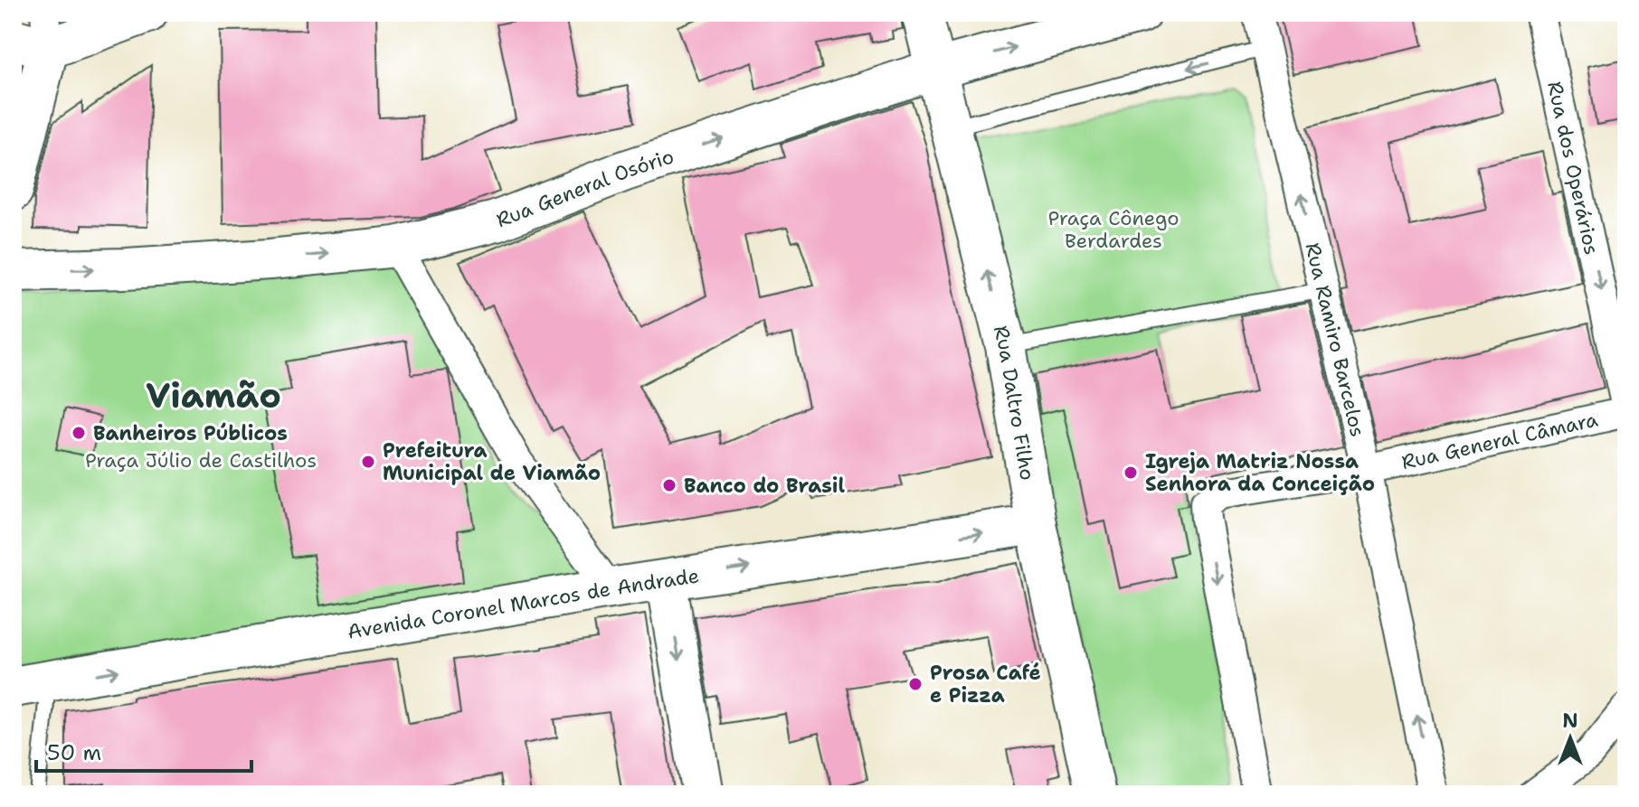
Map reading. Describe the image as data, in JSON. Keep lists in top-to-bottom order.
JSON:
{
  "streets": {
    "main road": ["Rua General Osório", "Rua Daltro Filho", "Avenida Coronel Marcos de Andrade"],
    "street": ["Rua dos Operários", "Rua Ramiro Barcelos", "Rua General Câmara"]
  },
  "crossings": [
    ["Rua dos Operários", "Rua General Câmara"],
    ["Rua General Osório", "Rua Daltro Filho"],
    ["Rua Ramiro Barcelos", "Rua General Câmara"],
    ["Rua Daltro Filho", "Avenida Coronel Marcos de Andrade"]
  ],
  "one_way": [
    "Rua dos Operários",
    "Rua General Osório",
    "Rua Ramiro Barcelos",
    "Avenida Coronel Marcos de Andrade"
  ],
  "districts": ["Viamão"],
  "parks": ["Praça Cônego Berdardes", "Praça Júlio de Castilhos"],
  "places": [
    "Banheiros Públicos",
    "Prefeitura Municipal de Viamão",
    "Igreja Matriz Nossa Senhora da Conceição",
    "Banco do Brasil",
    "Prosa Café e Pizza"
  ],
  "scale_bar": "50 m",
  "north": "top"
}
